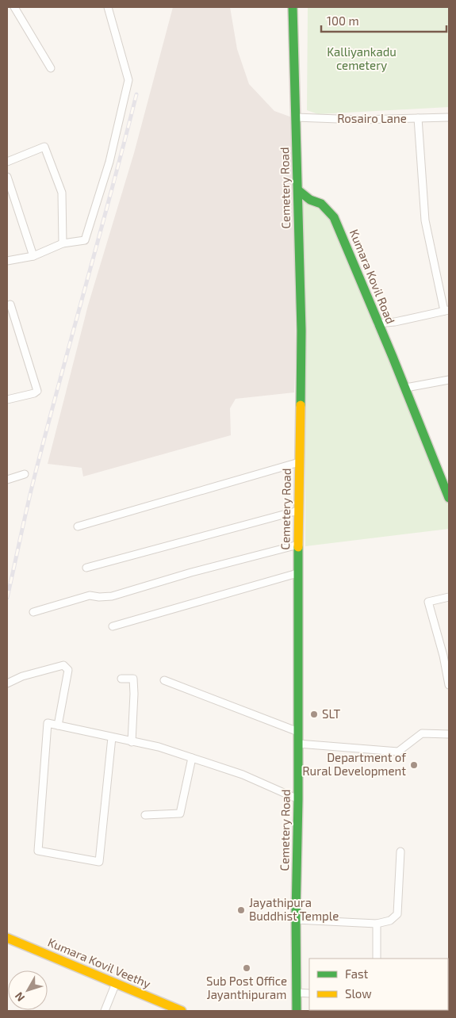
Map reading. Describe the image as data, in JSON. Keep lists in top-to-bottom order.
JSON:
{
  "streets": {
    "main road": ["Cemetery Road", "Kumara Kovil Road", "Kumara Kovil Veethy"],
    "street": ["Rosairo Lane"]
  },
  "crossings": [
    ["Rosairo Lane", "Cemetery Road"],
    ["Cemetery Road", "Kumara Kovil Road"]
  ],
  "parks": ["Kalliyankadu cemetery"],
  "places": [
    "SLT",
    "Department of Rural Development",
    "Jayathipura Buddhist Temple",
    "Sub Post Office Jayanthipuram"
  ],
  "legend": ["Fast", "Slow"],
  "scale_bar": "100 m",
  "north": "bottom left"
}
